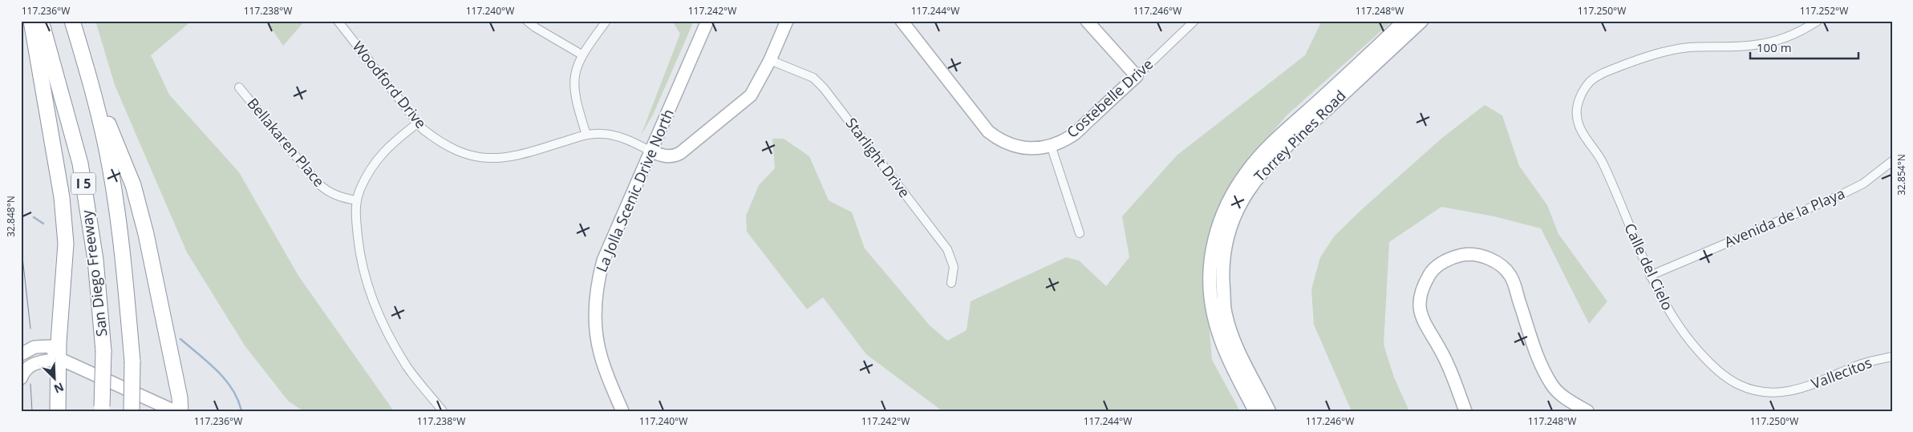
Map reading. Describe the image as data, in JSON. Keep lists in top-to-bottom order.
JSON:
{
  "streets": {
    "highway": ["I 5", "San Diego Freeway"],
    "main road": ["Torrey Pines Road"],
    "street": [
      "Woodford Drive",
      "Costebelle Drive",
      "Bellakaren Place",
      "Starlight Drive",
      "La Jolla Scenic Drive North",
      "Avenida de la Playa",
      "Calle del Cielo",
      "Vallecitos"
    ]
  },
  "crossings": [
    ["Woodford Drive", "La Jolla Scenic Drive North"],
    ["Avenida de la Playa", "Calle del Cielo"],
    ["Calle del Cielo", "Vallecitos"]
  ],
  "scale_bar": "100 m",
  "north": "bottom right",
  "coordinates": [
    "117.236°W",
    "117.238°W",
    "117.240°W",
    "117.242°W",
    "117.244°W",
    "117.246°W",
    "117.248°W",
    "117.250°W",
    "117.252°W",
    "32.854°N",
    "32.848°N"
  ]
}
